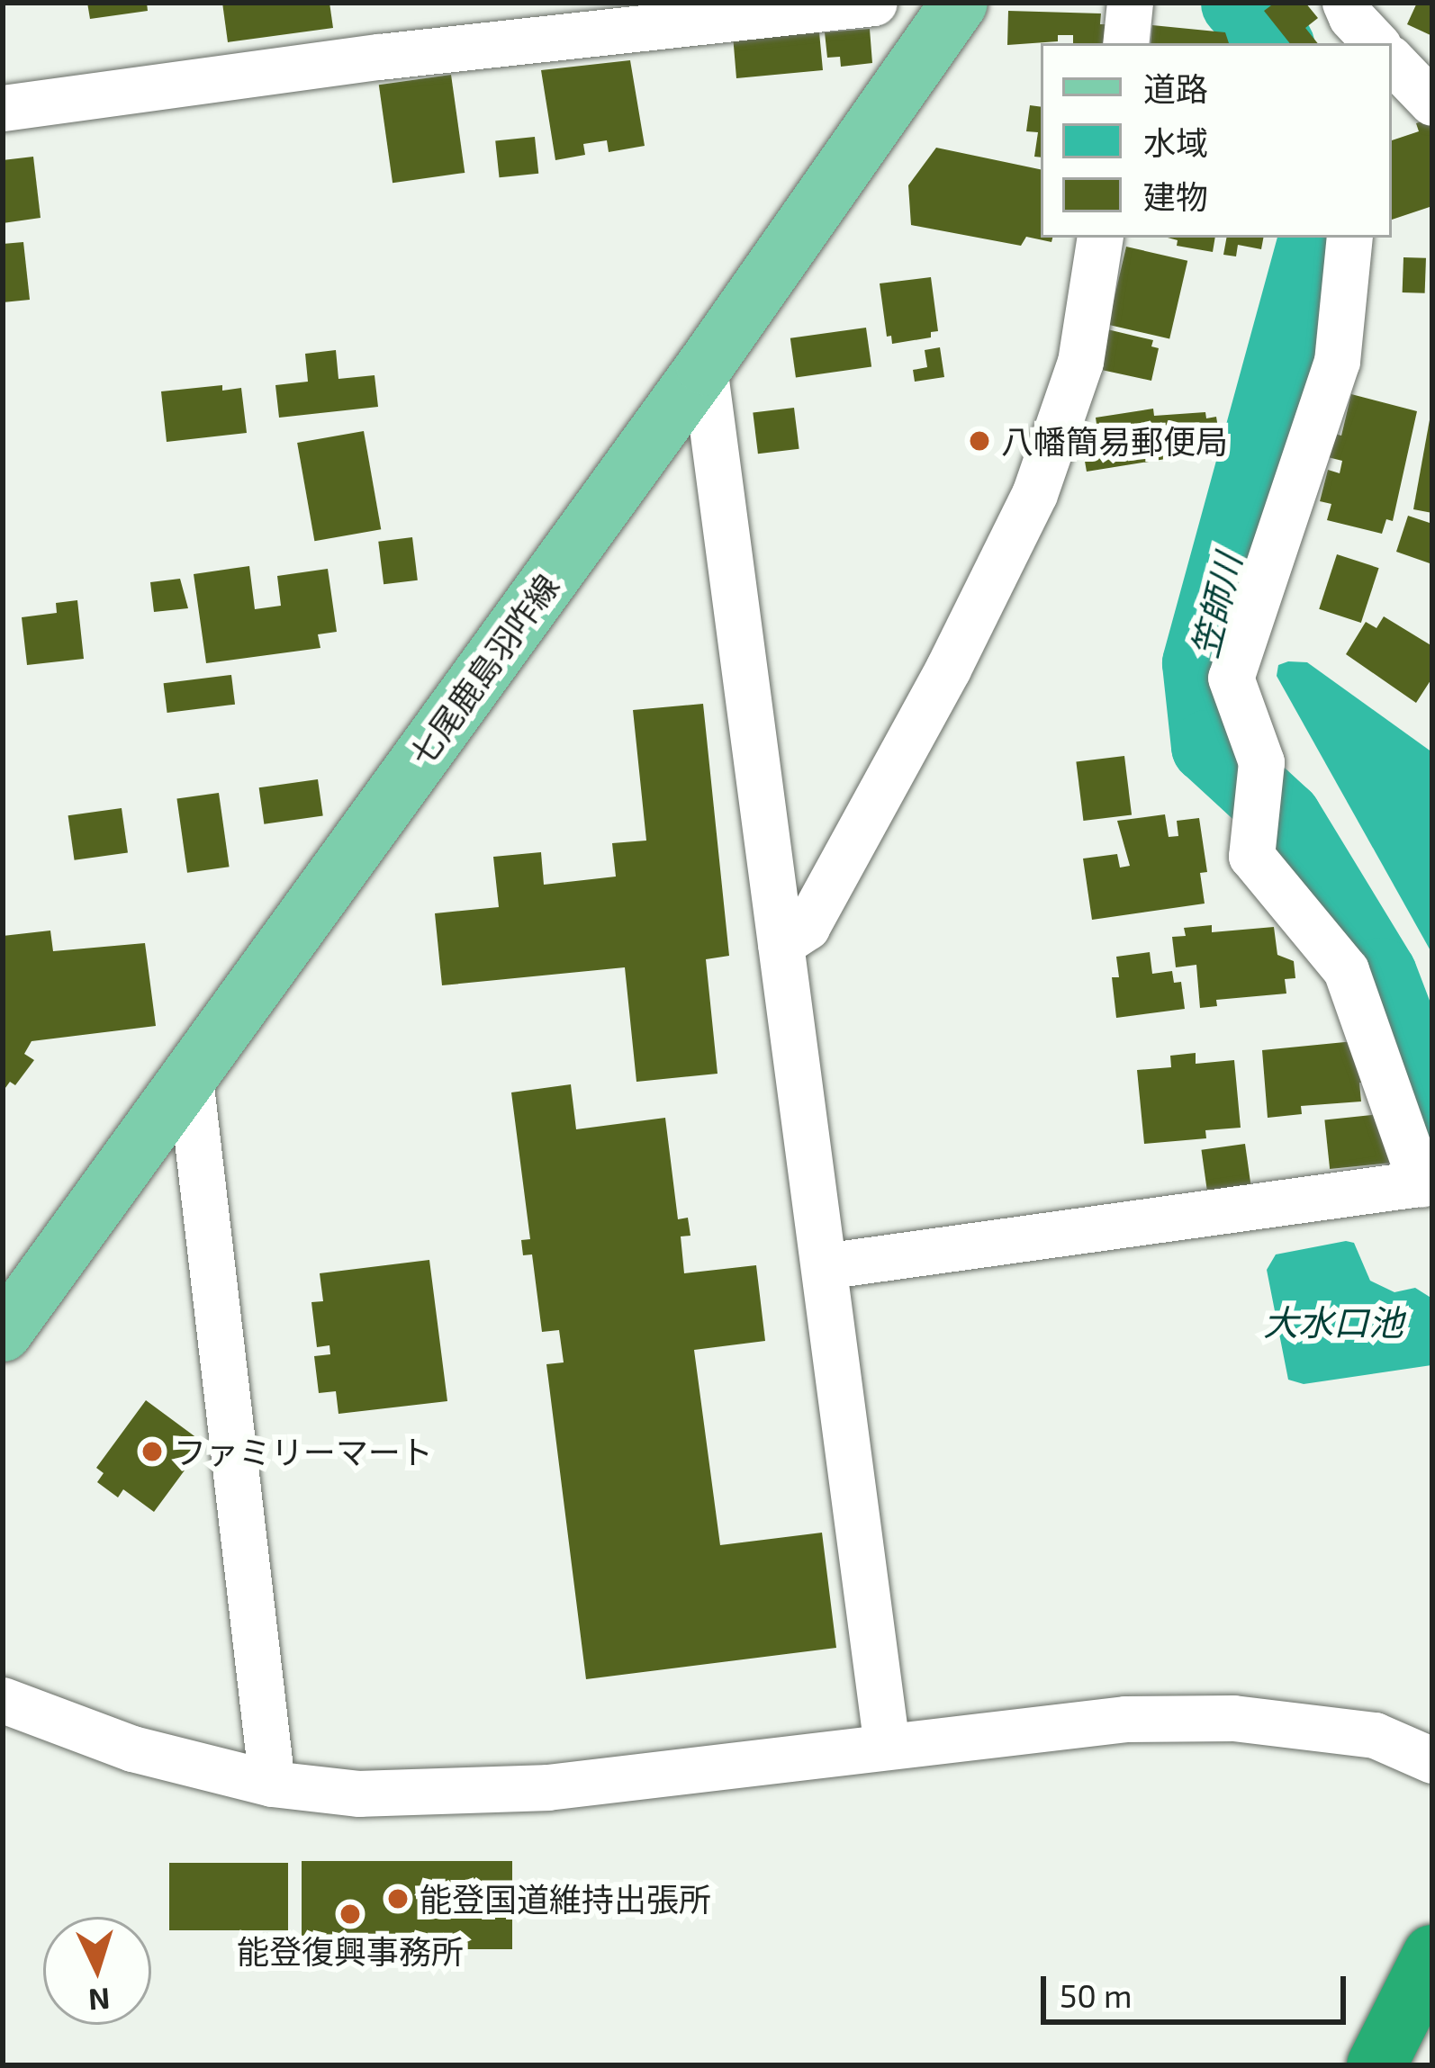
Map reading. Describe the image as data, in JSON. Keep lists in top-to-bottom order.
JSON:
{
  "streets": {
    "main road": ["七尾鹿島羽咋線"]
  },
  "water": ["笠師川", "大水口池"],
  "places": [
    "八幡簡易郵便局",
    "ファミリーマート",
    "能登国道維持出張所",
    "能登復興事務所"
  ],
  "legend": ["道路", "水域", "建物"],
  "scale_bar": "50 m",
  "north": "bottom"
}
